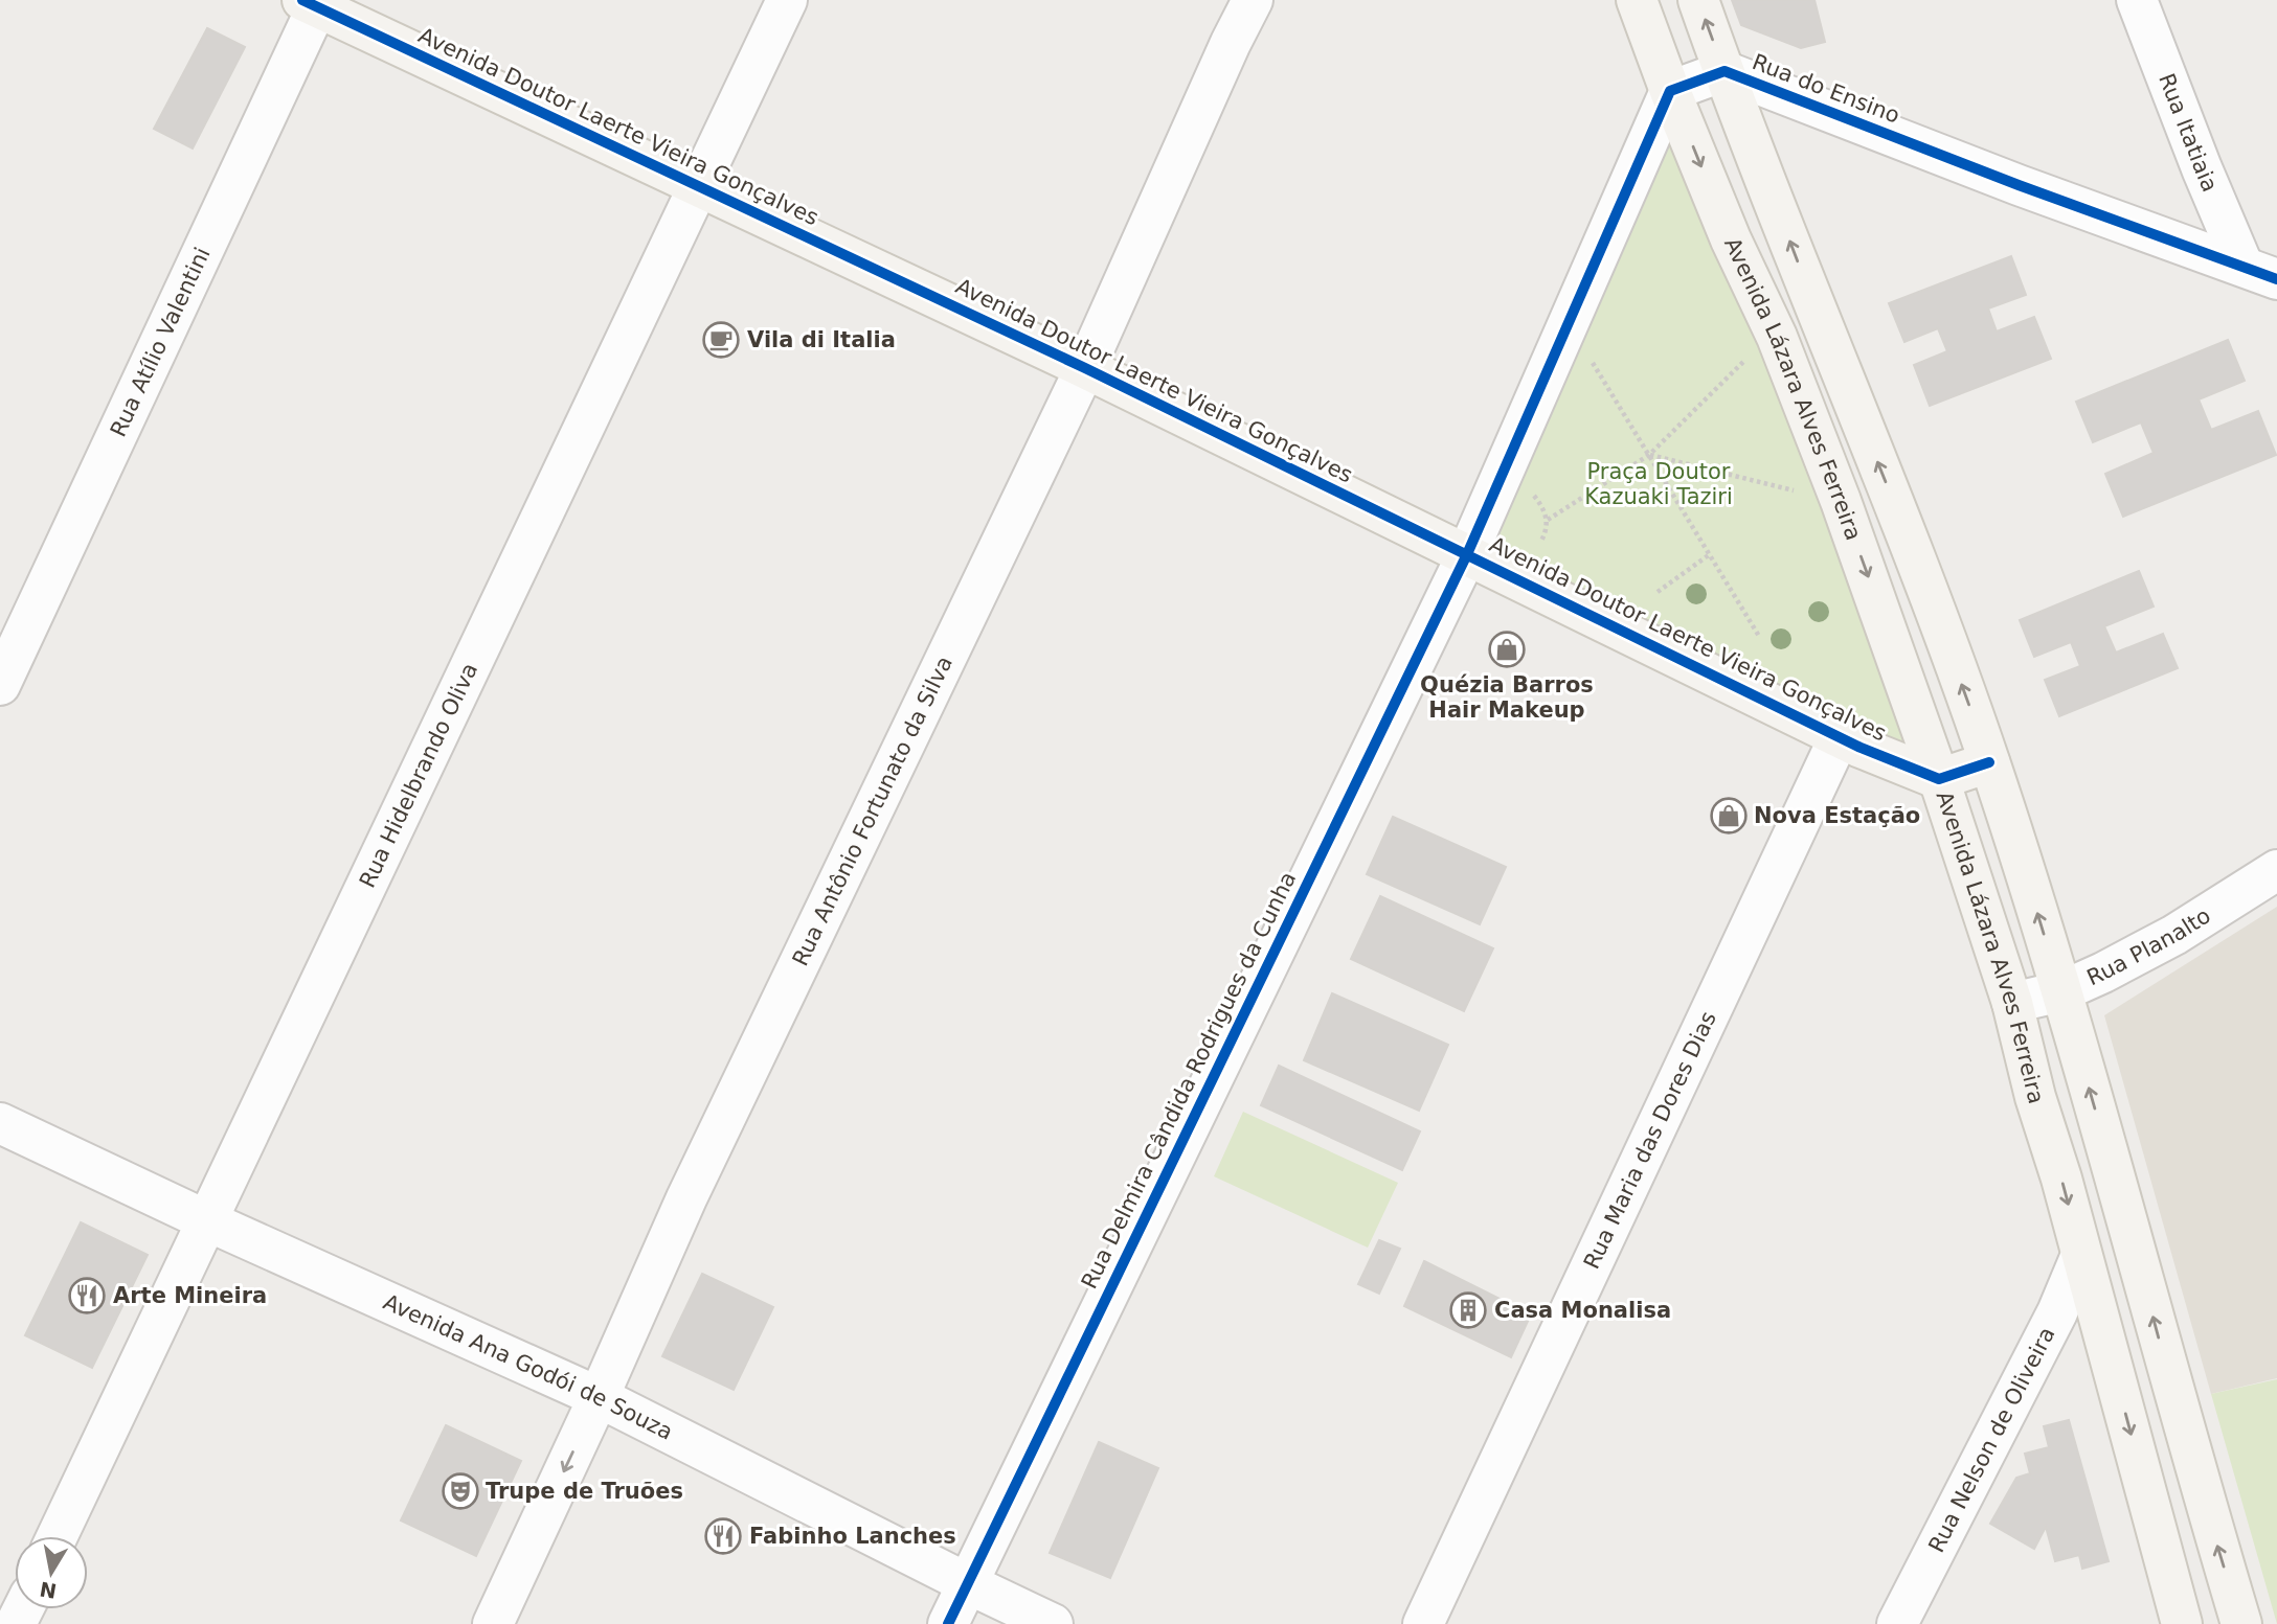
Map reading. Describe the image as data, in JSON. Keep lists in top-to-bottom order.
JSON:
{
  "streets": {
    "main road": ["Avenida Doutor Laerte Vieira Gonçalves", "Avenida Lázara Alves Ferreira"],
    "street": [
      "Rua do Ensino",
      "Rua Itatiaia",
      "Rua Atílio Valentini",
      "Rua Hidelbrando Oliva",
      "Rua Antônio Fortunato da Silva",
      "Rua Planalto",
      "Rua Delmira Cândida Rodrigues da Cunha",
      "Rua Maria das Dores Dias",
      "Avenida Ana Godói de Souza",
      "Rua Nelson de Oliveira"
    ]
  },
  "crossings": [
    ["Rua do Ensino", "Rua Itatiaia"],
    ["Rua do Ensino", "Avenida Lázara Alves Ferreira"],
    ["Avenida Doutor Laerte Vieira Gonçalves", "Rua Atílio Valentini"],
    ["Avenida Doutor Laerte Vieira Gonçalves", "Avenida Lázara Alves Ferreira"],
    ["Avenida Doutor Laerte Vieira Gonçalves", "Rua Hidelbrando Oliva"],
    ["Avenida Doutor Laerte Vieira Gonçalves", "Rua Antônio Fortunato da Silva"],
    ["Avenida Doutor Laerte Vieira Gonçalves", "Rua Delmira Cândida Rodrigues da Cunha"],
    ["Avenida Doutor Laerte Vieira Gonçalves", "Rua Maria das Dores Dias"],
    ["Avenida Lázara Alves Ferreira", "Rua Planalto"],
    ["Avenida Lázara Alves Ferreira", "Rua Nelson de Oliveira"],
    ["Rua Hidelbrando Oliva", "Avenida Ana Godói de Souza"],
    ["Rua Antônio Fortunato da Silva", "Avenida Ana Godói de Souza"],
    ["Rua Delmira Cândida Rodrigues da Cunha", "Avenida Ana Godói de Souza"]
  ],
  "parks": ["Praça Doutor Kazuaki Taziri"],
  "places": {
    "cafe": ["Vila di Italia"],
    "shop": ["Quézia Barros Hair Makeup", "Nova Estação"],
    "restaurant": ["Arte Mineira", "Fabinho Lanches"],
    "building": ["Casa Monalisa"],
    "theatre": ["Trupe de Truões"]
  },
  "north": "bottom"
}
